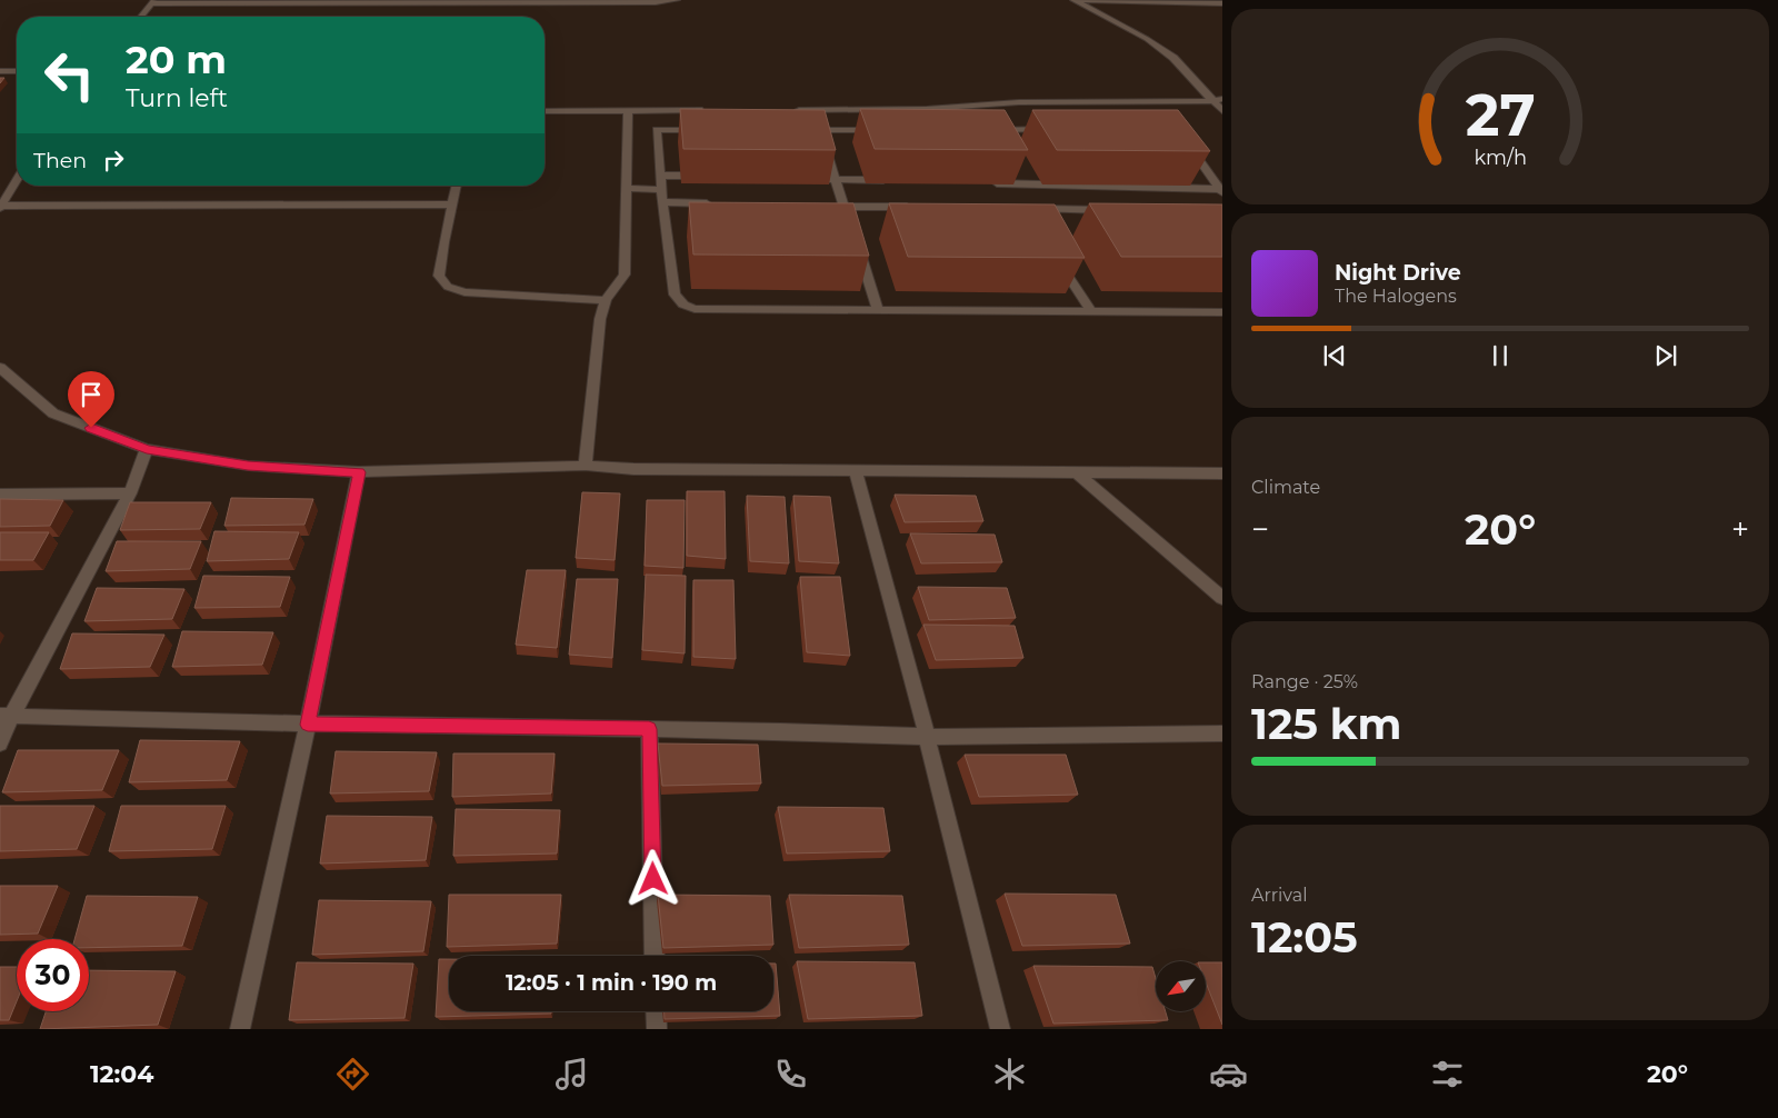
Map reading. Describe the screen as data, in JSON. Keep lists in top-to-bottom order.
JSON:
{
  "north": "bottom left",
  "page": {
    "turn": ["20 m", "Turn left"],
    "then": "Then",
    "song": ["Night Drive", "The Halogens"],
    "tile": [
      "Climate",
      ["Range · 25%", "125 km"],
      ["Arrival", "12:05"]
    ],
    "heat": ["−", "20°", "+"],
    "limit": "30",
    "trip": "12:05 · 1 min · 190 m",
    "tabs": ["12:04", "20°"],
    "gauge": ["27", "km/h"]
  }
}
